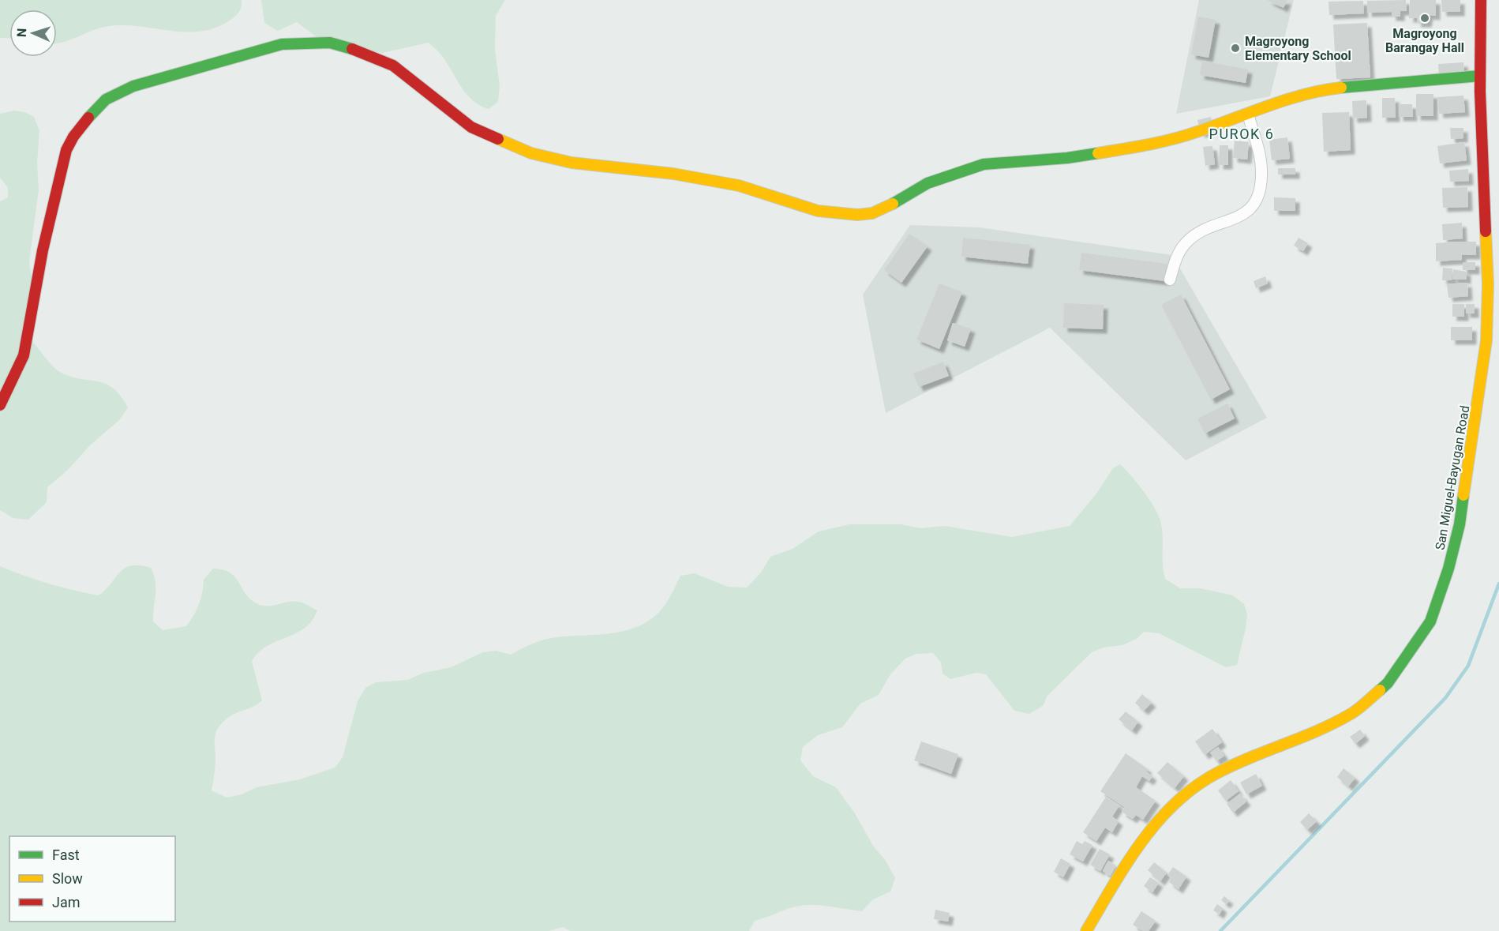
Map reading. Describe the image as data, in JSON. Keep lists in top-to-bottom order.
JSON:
{
  "streets": {
    "street": ["San Miguel-Bayugan Road"]
  },
  "districts": ["PUROK 6"],
  "places": ["Magroyong Barangay Hall", "Magroyong Elementary School"],
  "legend": ["Fast", "Slow", "Jam"],
  "north": "left"
}
